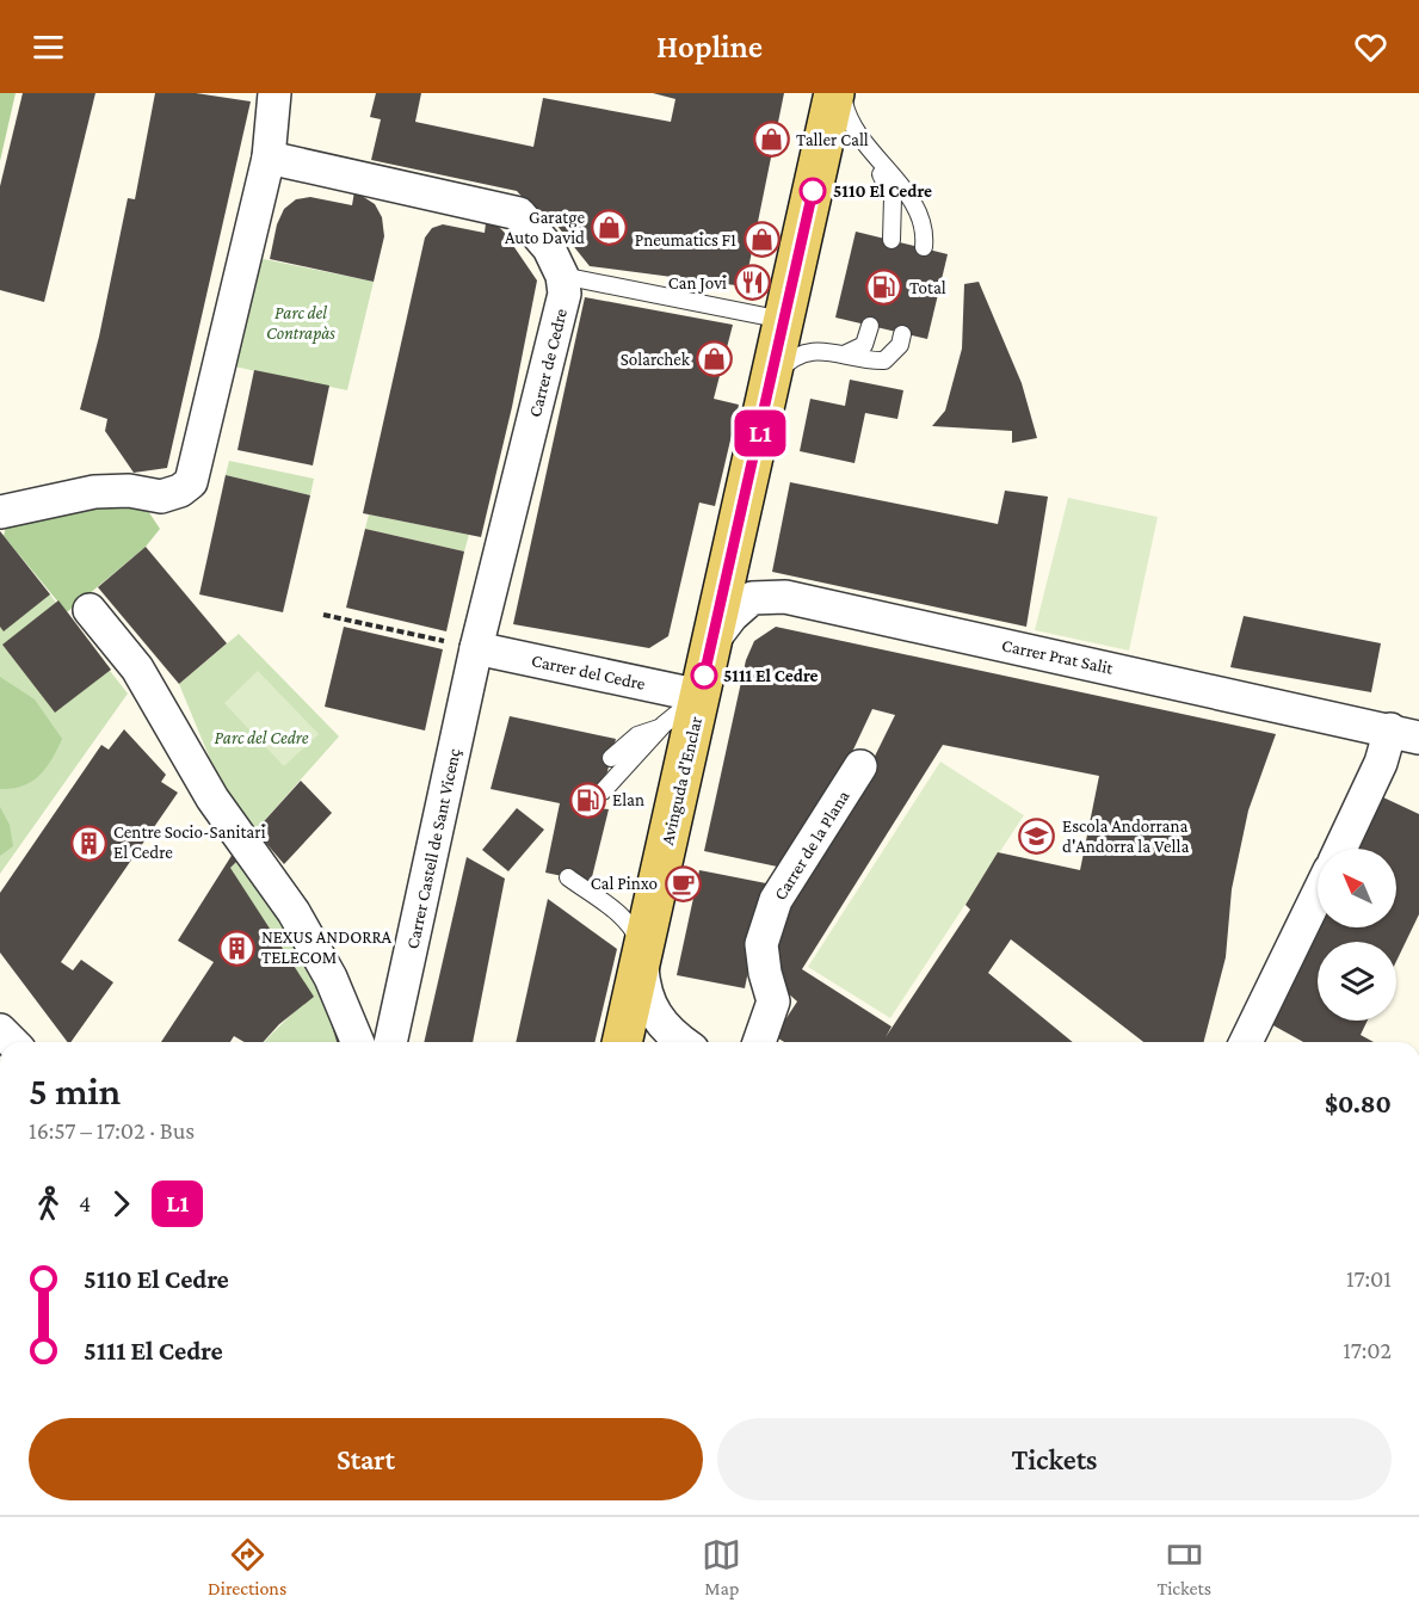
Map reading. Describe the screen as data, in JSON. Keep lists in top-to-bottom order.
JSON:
{
  "streets": {
    "main road": ["Avinguda d'Enclar"],
    "street": [
      "Carrer de Cedre",
      "Carrer Prat Salit",
      "Carrer del Cedre",
      "Carrer de la Plana",
      "Carrer Castell de Sant Vicenç"
    ]
  },
  "crossings": [
    ["Carrer de Cedre", "Carrer del Cedre"],
    ["Carrer de Cedre", "Carrer Castell de Sant Vicenç"],
    ["Carrer Prat Salit", "Avinguda d'Enclar"],
    ["Carrer del Cedre", "Avinguda d'Enclar"],
    ["Carrer del Cedre", "Carrer Castell de Sant Vicenç"]
  ],
  "parks": ["Parc del Contrapàs", "Parc del Cedre"],
  "places": {
    "shop": [
      "Taller Call",
      "Garatge Auto David",
      "Pneumatics F1",
      "Solarchek"
    ],
    "other": ["5110 El Cedre", "5111 El Cedre"],
    "restaurant": ["Can Jovi"],
    "fuel station": ["Total", "Elan"],
    "school or university": ["Escola Andorrana d'Andorra la Vella"],
    "building": ["Centre Socio-Sanitari El Cedre", "NEXUS ANDORRA TELECOM"],
    "cafe": ["Cal Pinxo"]
  },
  "lines": ["bus line L1"],
  "north": "top left",
  "page": {
    "header": "Hopline",
    "on_map": "L1",
    "heading": ["5 min", "16:57 – 17:02 · Bus", "$0.80"],
    "legs": ["4", "L1"],
    "list": [
      {
        "name": "5110 El Cedre",
        "value": "17:01"
      },
      {
        "name": "5111 El Cedre",
        "value": "17:02"
      }
    ],
    "buttons": ["Start", "Tickets"],
    "tabs": ["Directions", "Map", "Tickets"]
  }
}
